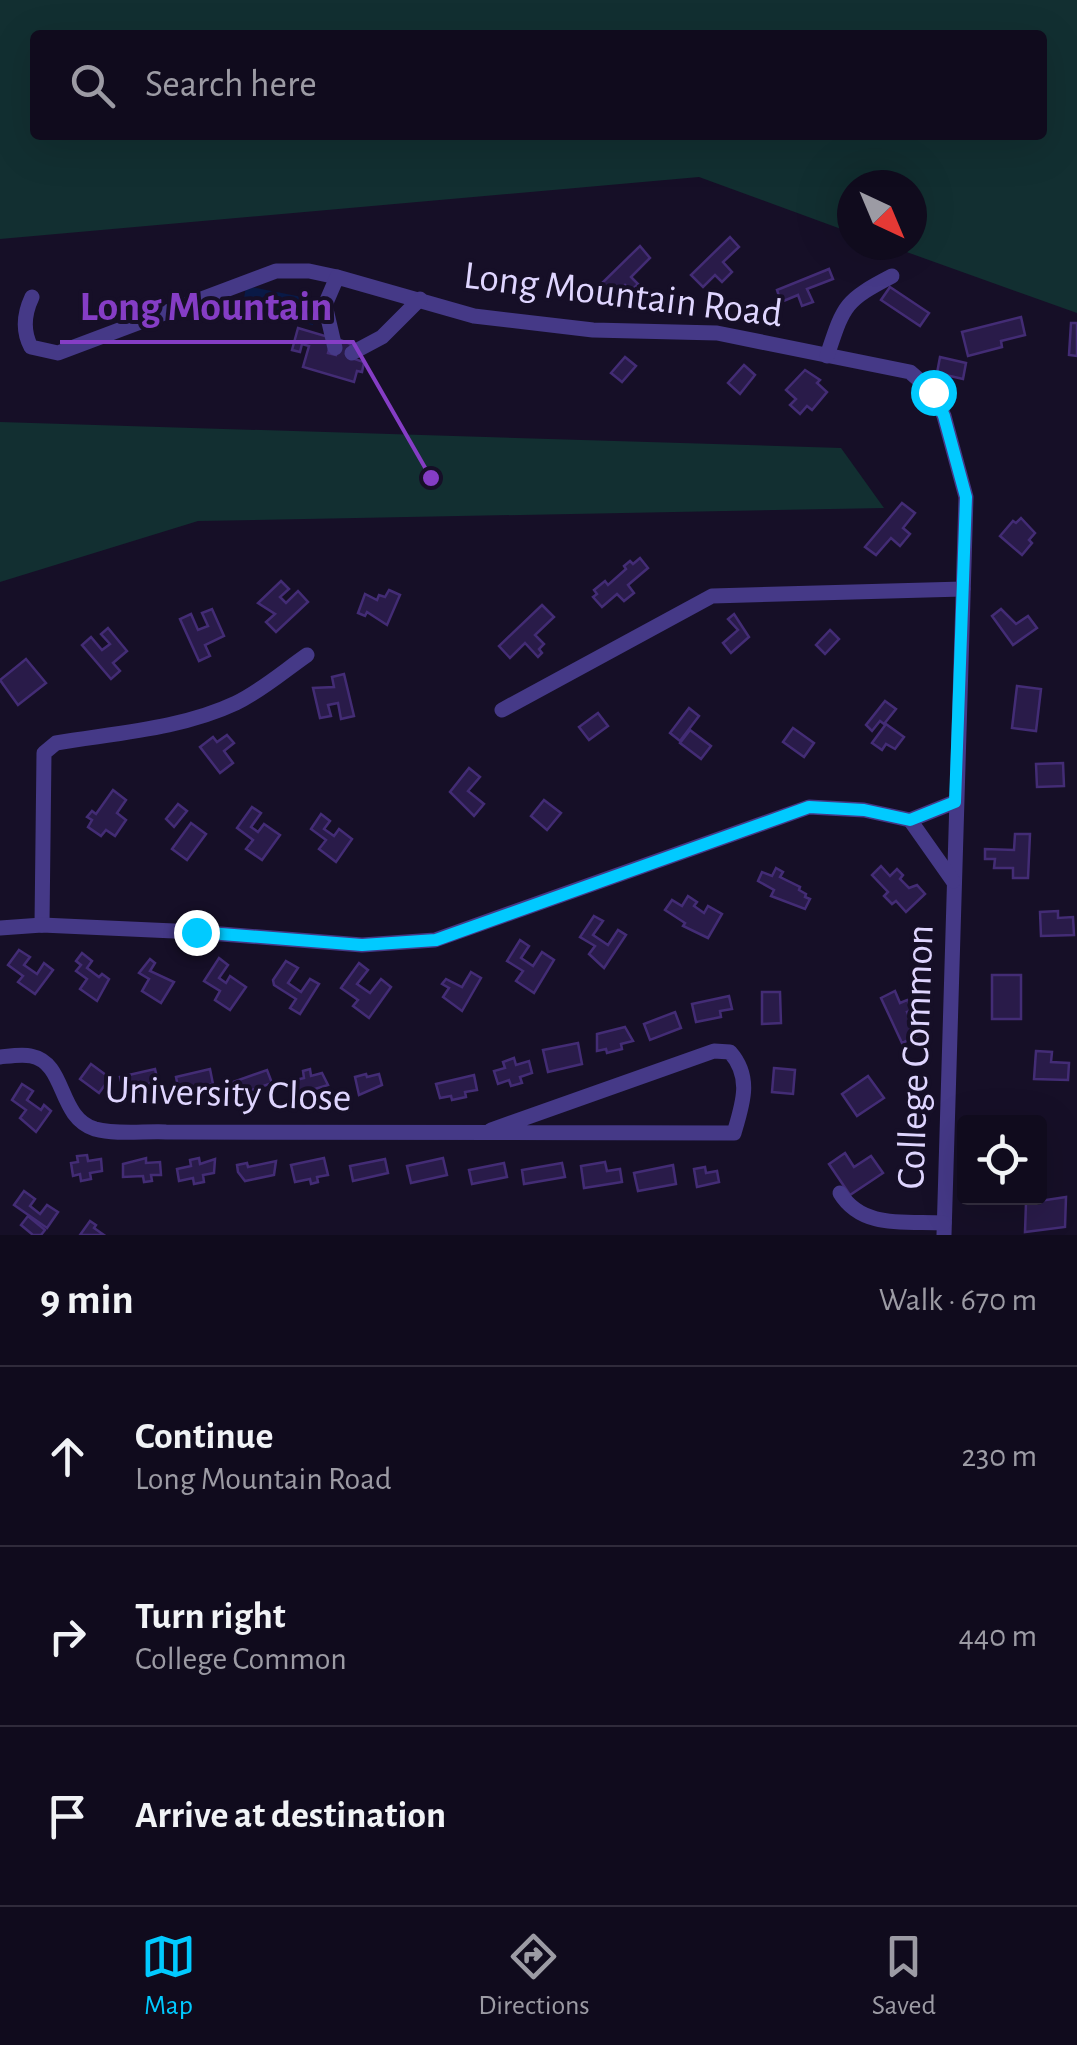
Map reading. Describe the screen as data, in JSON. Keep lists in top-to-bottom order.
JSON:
{
  "streets": {
    "street": ["Long Mountain Road", "College Common", "University Close"]
  },
  "crossings": [
    ["Long Mountain Road", "College Common"]
  ],
  "places": ["Long Mountain"],
  "north": "bottom right",
  "page": {
    "search": "Search here",
    "heading": ["9 min", "Walk · 670 m"],
    "list": [
      ["Continue", "Long Mountain Road", "230 m"],
      ["Turn right", "College Common", "440 m"],
      "Arrive at destination"
    ],
    "nav": ["Map", "Directions", "Saved"]
  }
}
